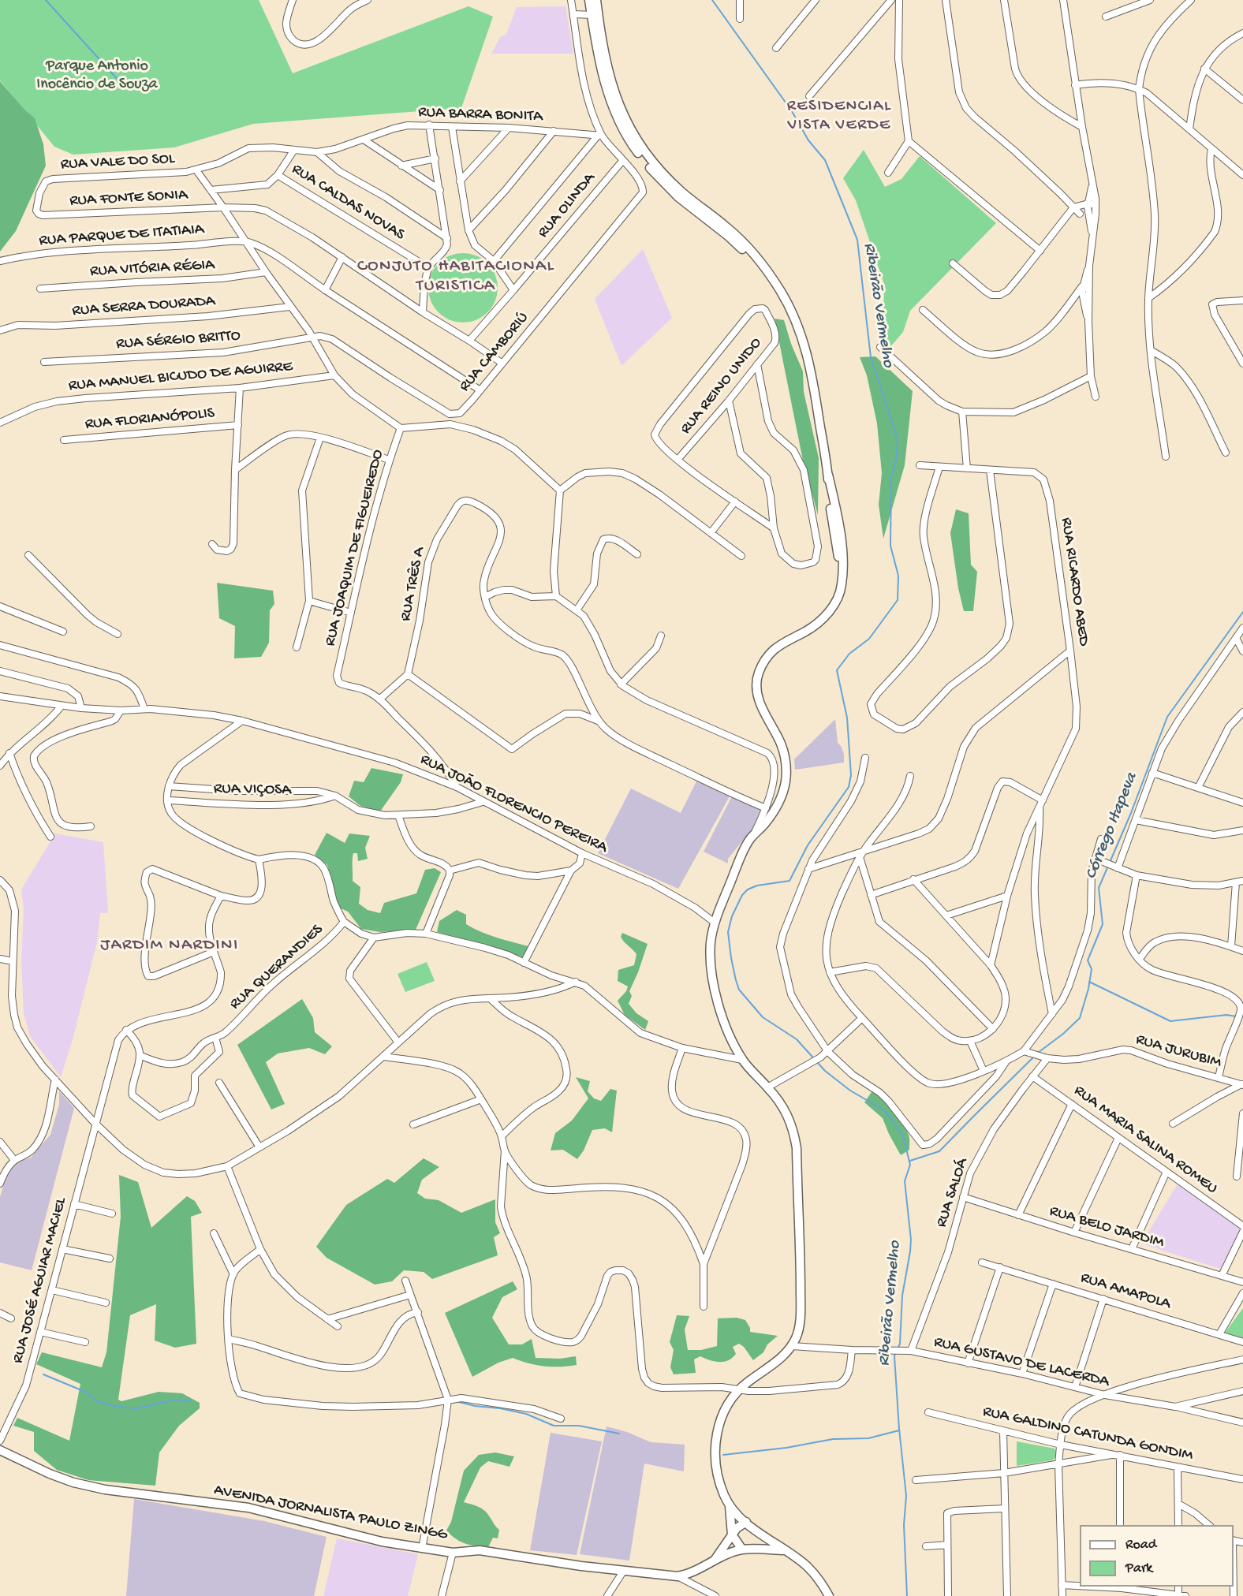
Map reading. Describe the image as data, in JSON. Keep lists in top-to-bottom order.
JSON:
{
  "streets": {
    "main road": ["AVENIDA JORNALISTA PAULO ZINGG"],
    "street": [
      "RUA BARRA BONITA",
      "RUA VALE DO SOL",
      "RUA FONTE SONIA",
      "RUA CALDAS NOVAS",
      "RUA OLINDA",
      "RUA PARQUE DE ITATIAIA",
      "RUA VITÓRIA RÉGIA",
      "RUA SERRA DOURADA",
      "RUA SÉRGIO BRITTO",
      "RUA CAMBORIÚ",
      "RUA MANUEL BICUDO DE AGUIRRE",
      "RUA REINO UNIDO",
      "RUA FLORIANÓPOLIS",
      "RUA JOAQUIM DE FIGUEIREDO",
      "RUA RICARDO ABED",
      "RUA TRÊS A",
      "RUA VIÇOSA",
      "RUA JOÃO FLORENCIO PEREIRA",
      "RUA QUERANDIES",
      "RUA JURUBIM",
      "RUA MARIA SALINA ROMEU",
      "RUA SALOÁ",
      "RUA BELO JARDIM",
      "RUA JOSÉ AGUIAR MACIEL",
      "RUA AMAPOLA",
      "RUA GUSTAVO DE LACERDA",
      "RUA GALDINO CATUNDA GONDIM"
    ]
  },
  "crossings": [
    ["RUA BARRA BONITA", "RUA VALE DO SOL"],
    ["RUA VALE DO SOL", "RUA FONTE SONIA"],
    ["RUA FONTE SONIA", "RUA OLINDA"],
    ["RUA FONTE SONIA", "RUA CAMBORIÚ"],
    ["RUA OLINDA", "RUA CAMBORIÚ"],
    ["RUA SÉRGIO BRITTO", "RUA CAMBORIÚ"],
    ["RUA VIÇOSA", "RUA JOÃO FLORENCIO PEREIRA"],
    ["RUA JURUBIM", "RUA SALOÁ"],
    ["RUA MARIA SALINA ROMEU", "RUA SALOÁ"],
    ["RUA SALOÁ", "RUA BELO JARDIM"],
    ["RUA SALOÁ", "RUA GUSTAVO DE LACERDA"]
  ],
  "districts": ["RESIDENCIAL VISTA VERDE", "CONJUTO HABITACIONAL TURISTICA", "JARDIM NARDINI"],
  "water": ["Ribeirão Vermelho", "Córrego Itapeva"],
  "parks": ["Parque Antonio Inocêncio de Souza"],
  "legend": ["Road", "Park"]
}
